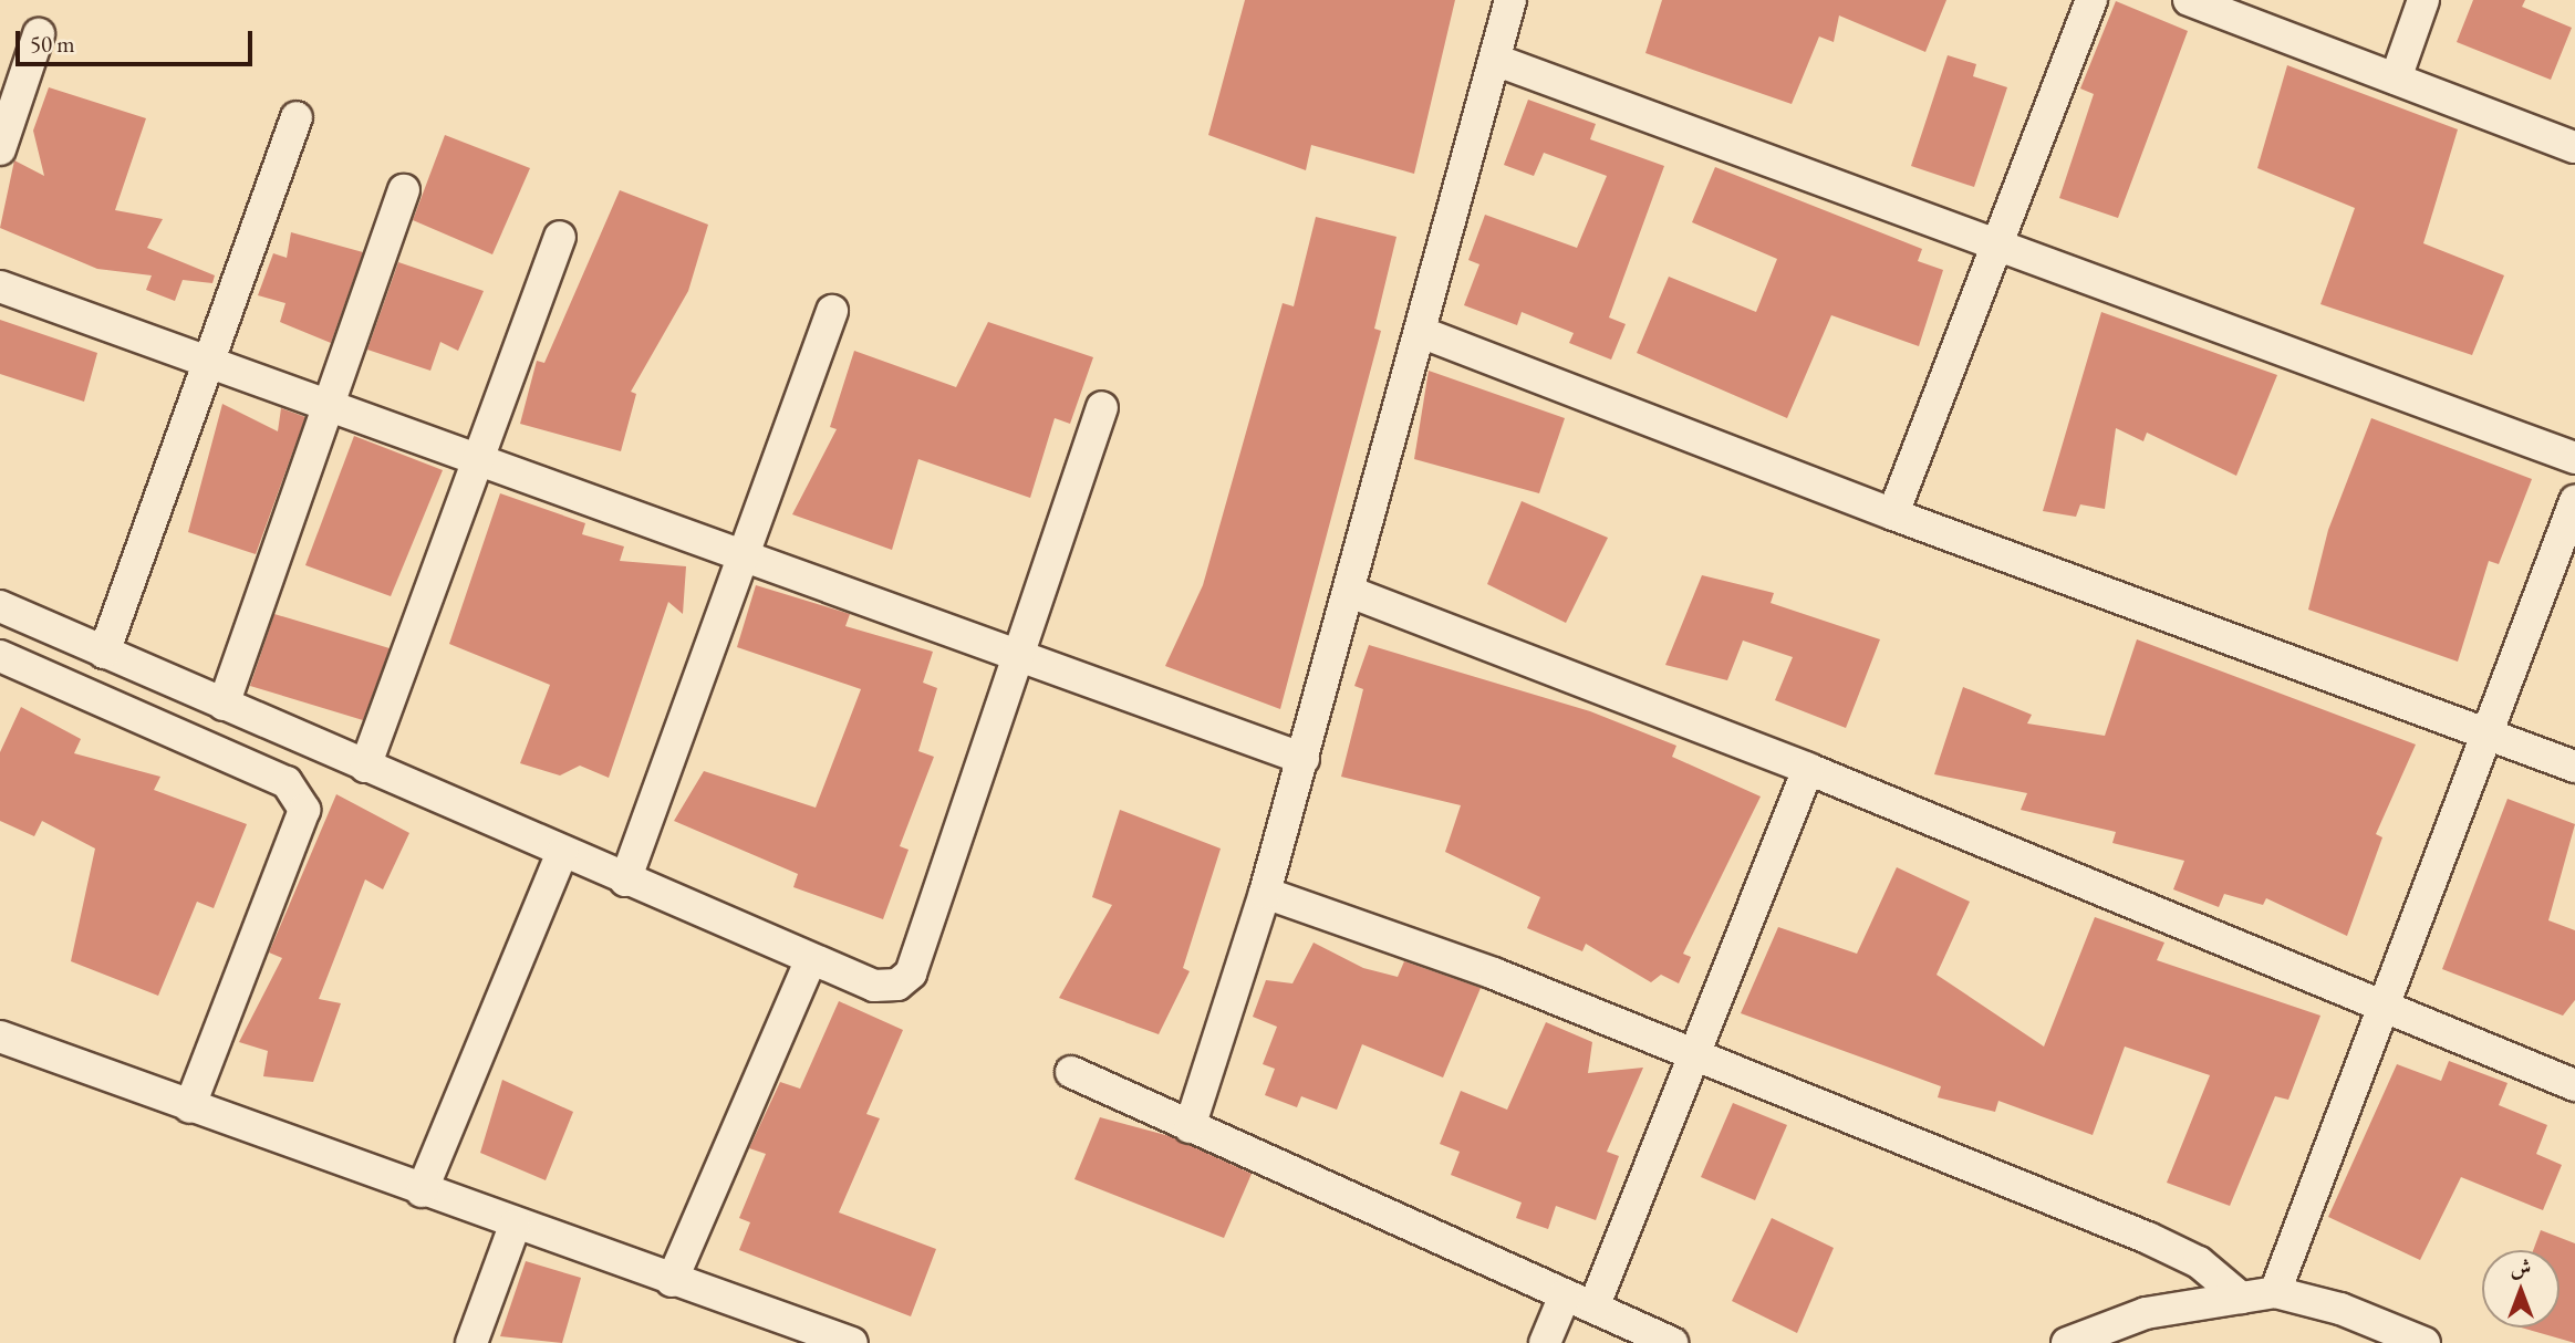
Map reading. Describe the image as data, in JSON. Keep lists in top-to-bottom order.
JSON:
{
  "scale_bar": "50 m",
  "north": "top"
}
